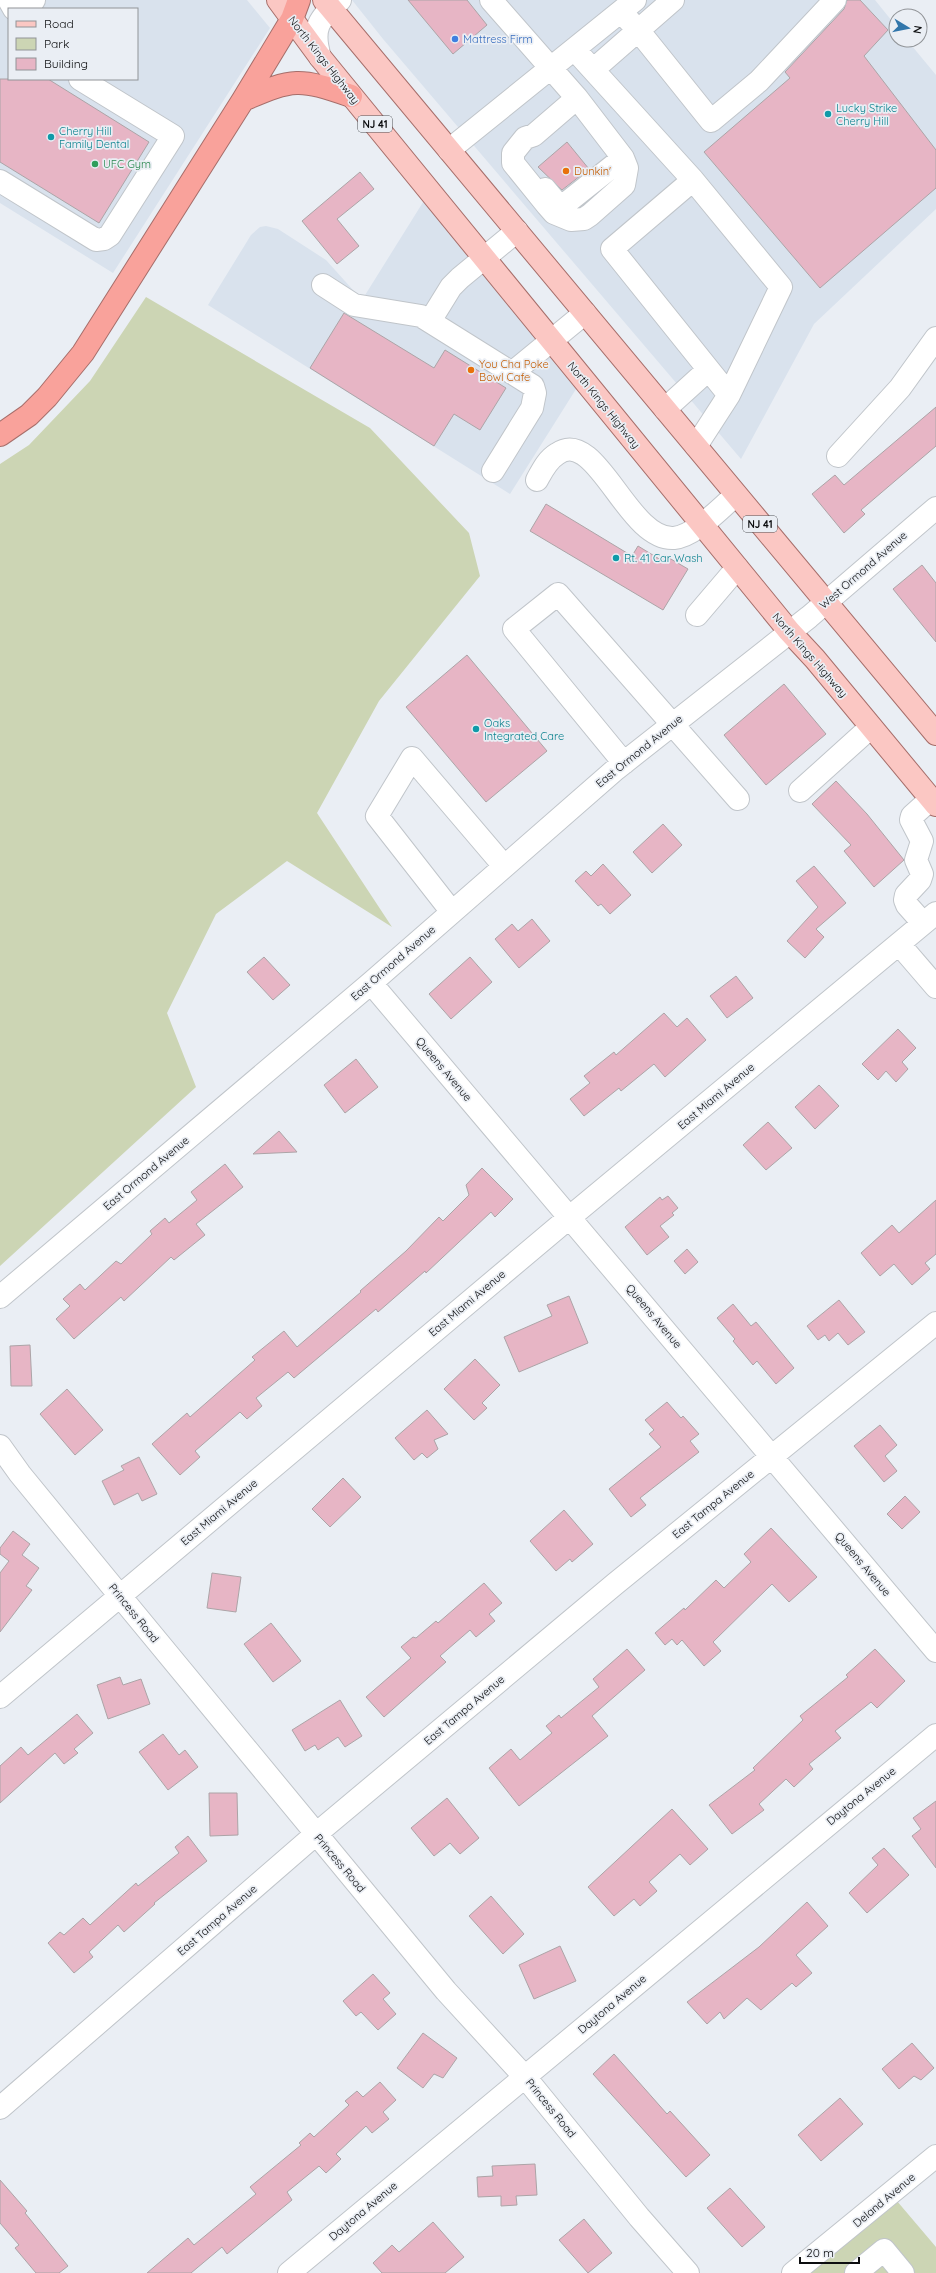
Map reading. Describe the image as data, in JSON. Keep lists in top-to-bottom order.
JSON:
{
  "streets": {
    "main road": ["North Kings Highway", "NJ 41"],
    "street": [
      "West Ormond Avenue",
      "East Ormond Avenue",
      "Queens Avenue",
      "East Miami Avenue",
      "East Tampa Avenue",
      "Princess Road",
      "Daytona Avenue",
      "Deland Avenue"
    ]
  },
  "crossings": [
    ["North Kings Highway", "West Ormond Avenue"],
    ["North Kings Highway", "East Ormond Avenue"],
    ["NJ 41", "West Ormond Avenue"],
    ["West Ormond Avenue", "East Ormond Avenue"],
    ["East Ormond Avenue", "Queens Avenue"],
    ["Queens Avenue", "East Miami Avenue"],
    ["Queens Avenue", "East Tampa Avenue"],
    ["East Miami Avenue", "Princess Road"],
    ["East Tampa Avenue", "Princess Road"],
    ["Princess Road", "Daytona Avenue"]
  ],
  "places": [
    "Mattress Firm",
    "Lucky Strike Cherry Hill",
    "Cherry Hill Family Dental",
    "UFC Gym",
    "Dunkin'",
    "You Cha Poke Bowl Cafe",
    "Rt. 41 Car Wash",
    "Oaks Integrated Care"
  ],
  "legend": ["Road", "Park", "Building"],
  "scale_bar": "20 m",
  "north": "right"
}
